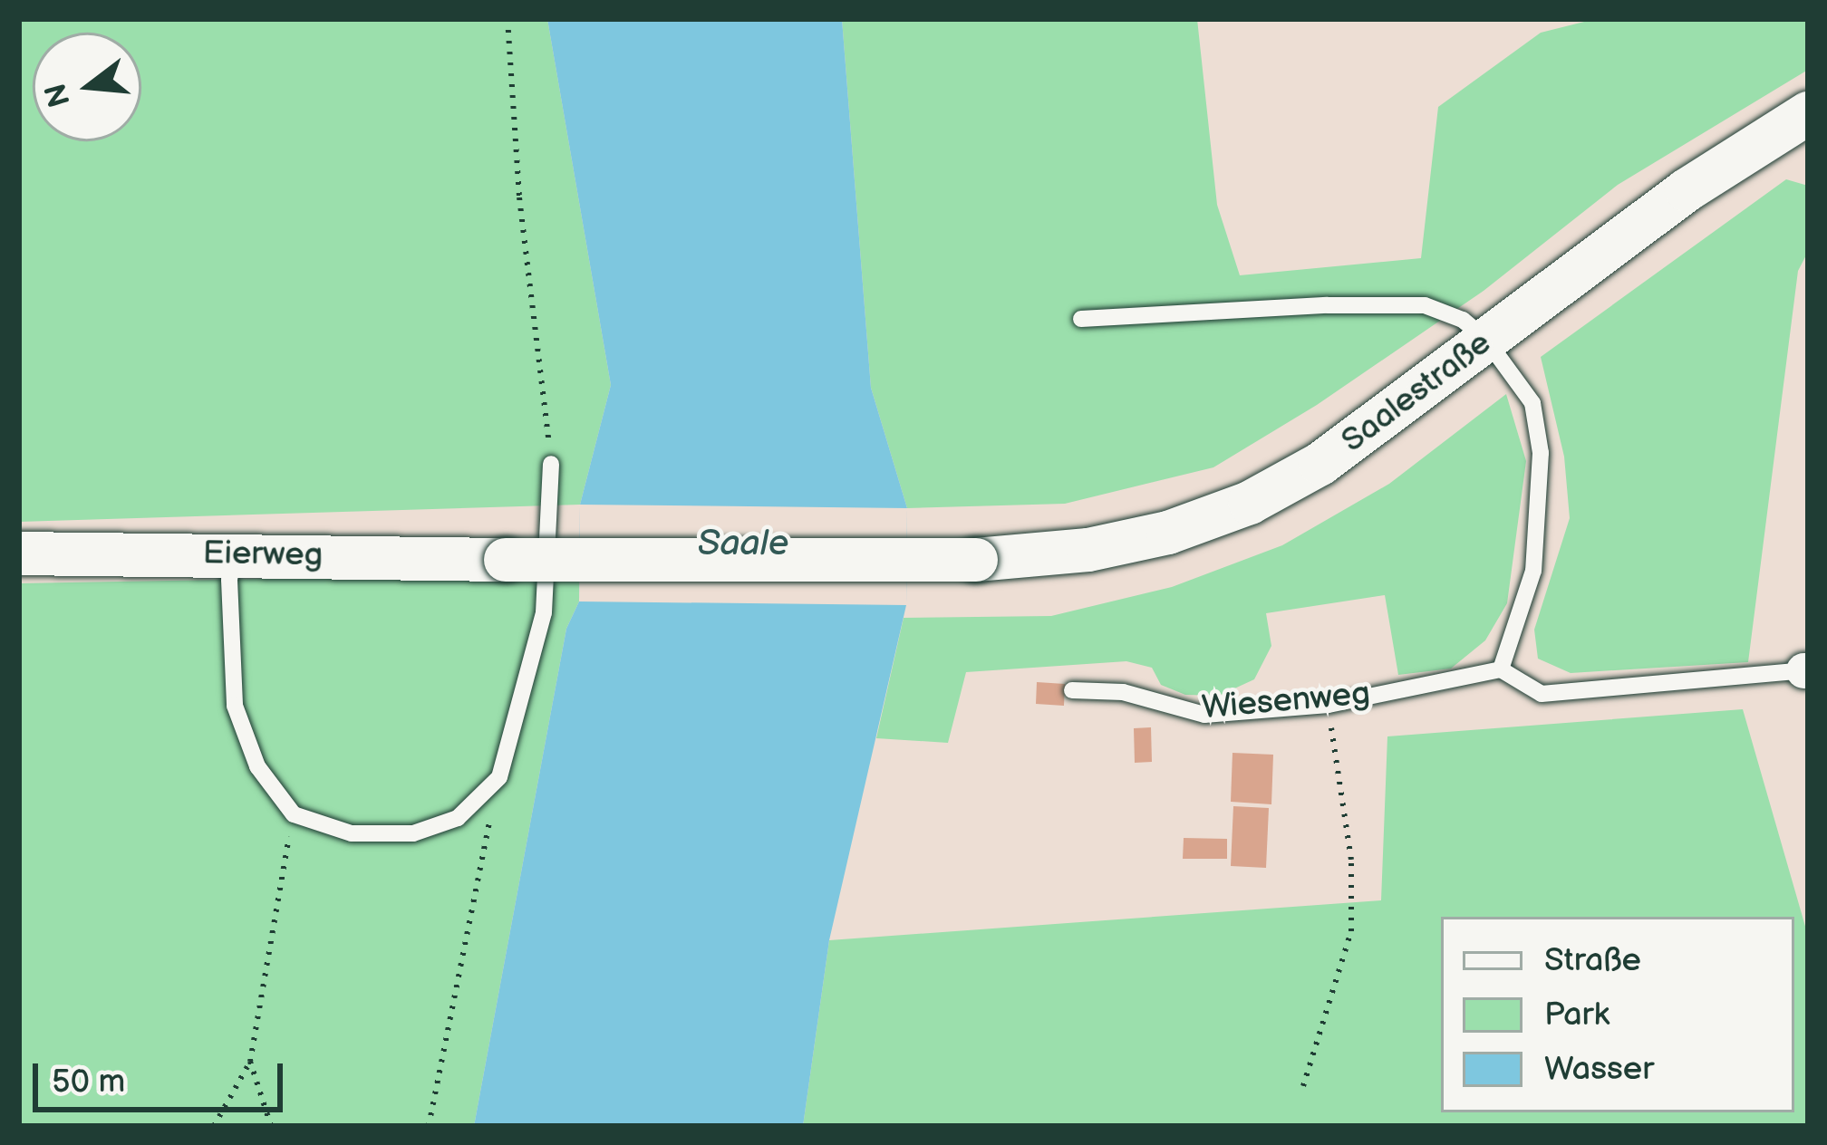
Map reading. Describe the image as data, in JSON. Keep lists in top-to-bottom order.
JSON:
{
  "streets": {
    "street": ["Saalestraße", "Eierweg"],
    "lane": ["Wiesenweg"]
  },
  "crossings": [
    ["Saalestraße", "Eierweg"]
  ],
  "water": ["Saale"],
  "legend": ["Straße", "Park", "Wasser"],
  "scale_bar": "50 m",
  "north": "left"
}
